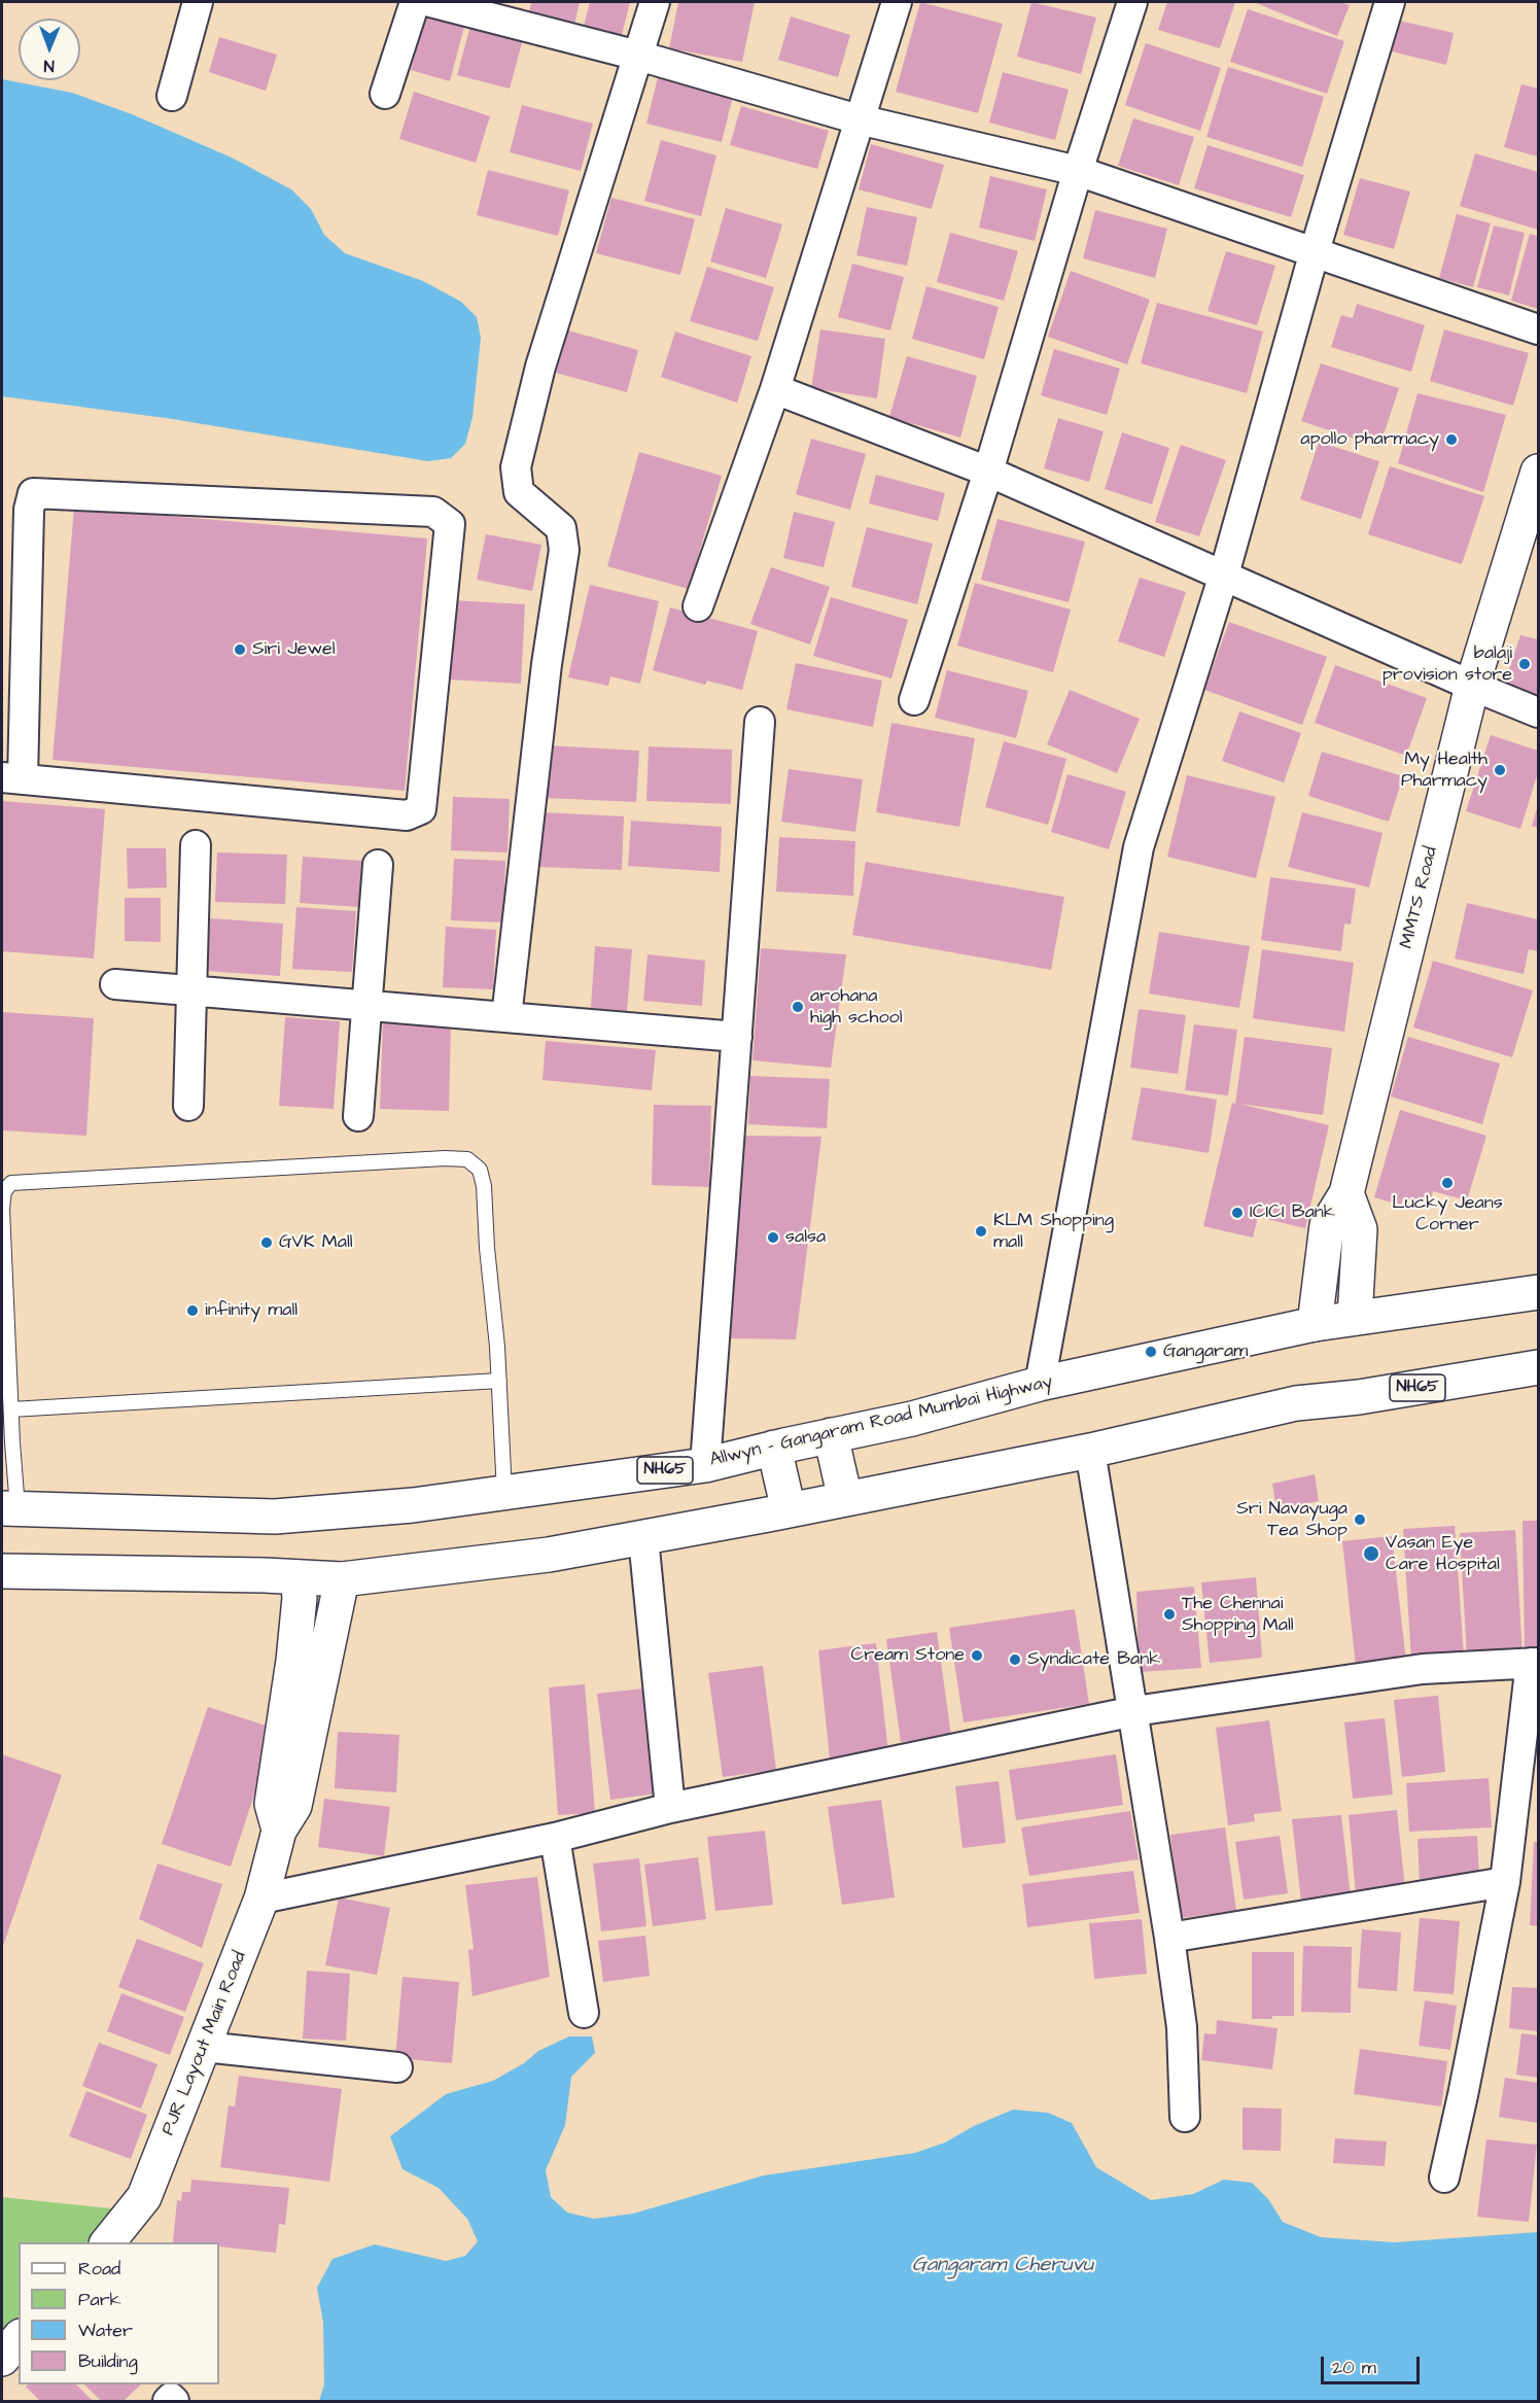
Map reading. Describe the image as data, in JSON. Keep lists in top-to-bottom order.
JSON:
{
  "streets": {
    "main road": [
      "MMTS Road",
      "NH65",
      "Allwyn - Gangaram Road Mumbai Highway",
      "PJR Layout Main Road"
    ]
  },
  "crossings": [
    ["MMTS Road", "NH65"],
    ["MMTS Road", "Allwyn - Gangaram Road Mumbai Highway"],
    ["NH65", "Allwyn - Gangaram Road Mumbai Highway"],
    ["NH65", "PJR Layout Main Road"]
  ],
  "water": ["Gangaram Cheruvu"],
  "places": [
    "apollo pharmacy",
    "Siri Jewel",
    "balaji provision store",
    "My Health Pharmacy",
    "arohana high school",
    "Lucky Jeans Corner",
    "ICICI Bank",
    "KLM Shopping mall",
    "salsa",
    "GVK Mall",
    "infinity mall",
    "Gangaram",
    "Sri Navayuga Tea Shop",
    "Vasan Eye Care Hospital",
    "The Chennai Shopping Mall",
    "Cream Stone",
    "Syndicate Bank"
  ],
  "legend": [
    "Road",
    "Park",
    "Water",
    "Building"
  ],
  "scale_bar": "20 m",
  "north": "bottom"
}
